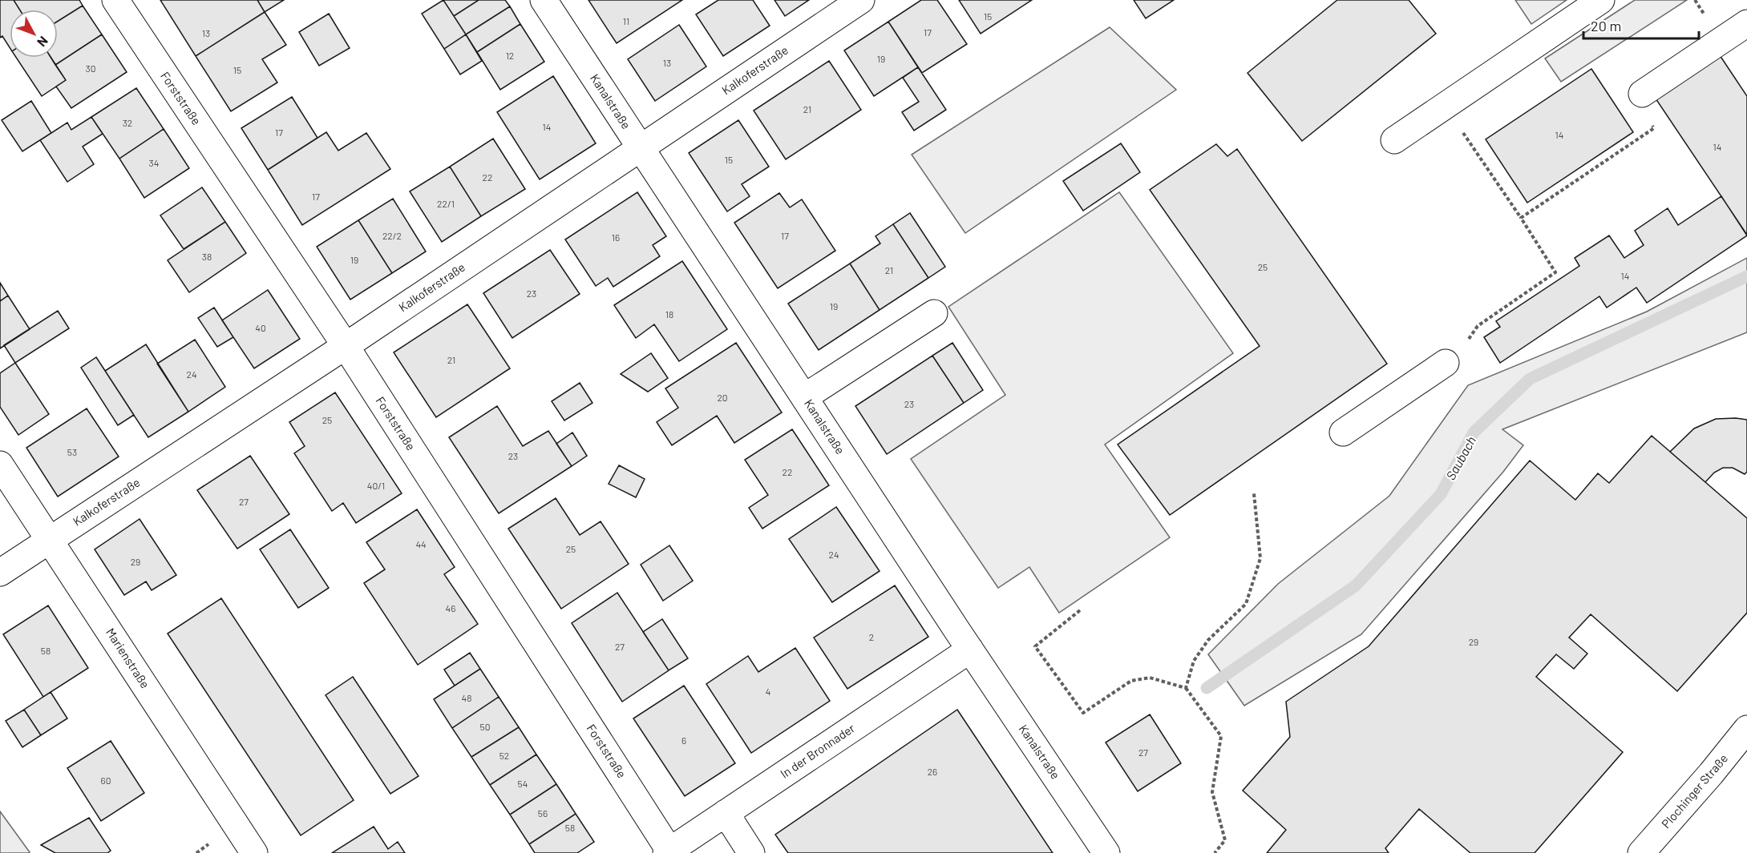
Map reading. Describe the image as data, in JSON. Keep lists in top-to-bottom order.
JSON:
{
  "streets": {
    "street": [
      "Kalkoferstraße",
      "Forststraße",
      "Kanalstraße",
      "Marienstraße",
      "In der Bronnader",
      "Plochinger Straße"
    ]
  },
  "crossings": [
    ["Kalkoferstraße", "Forststraße"],
    ["Kalkoferstraße", "Kanalstraße"],
    ["Kalkoferstraße", "Marienstraße"],
    ["Forststraße", "In der Bronnader"],
    ["Kanalstraße", "In der Bronnader"]
  ],
  "water": ["Saubach"],
  "house_numbers": [
    "15",
    "11",
    "17",
    "13",
    "12",
    "19",
    "13",
    "30",
    "15",
    "21",
    "32",
    "14",
    "17",
    "14",
    "14",
    "15",
    "34",
    "22",
    "17",
    "22/1",
    "22/2",
    "17",
    "16",
    "38",
    "19",
    "25",
    "21",
    "14",
    "23",
    "19",
    "18",
    "40",
    "21",
    "24",
    "20",
    "23",
    "25",
    "53",
    "23",
    "22",
    "40/1",
    "27",
    "44",
    "25",
    "24",
    "29",
    "46",
    "2",
    "29",
    "27",
    "58",
    "4",
    "48",
    "50",
    "6",
    "27",
    "52",
    "26",
    "60",
    "54",
    "56",
    "58"
  ],
  "scale_bar": "20 m",
  "north": "bottom right"
}
